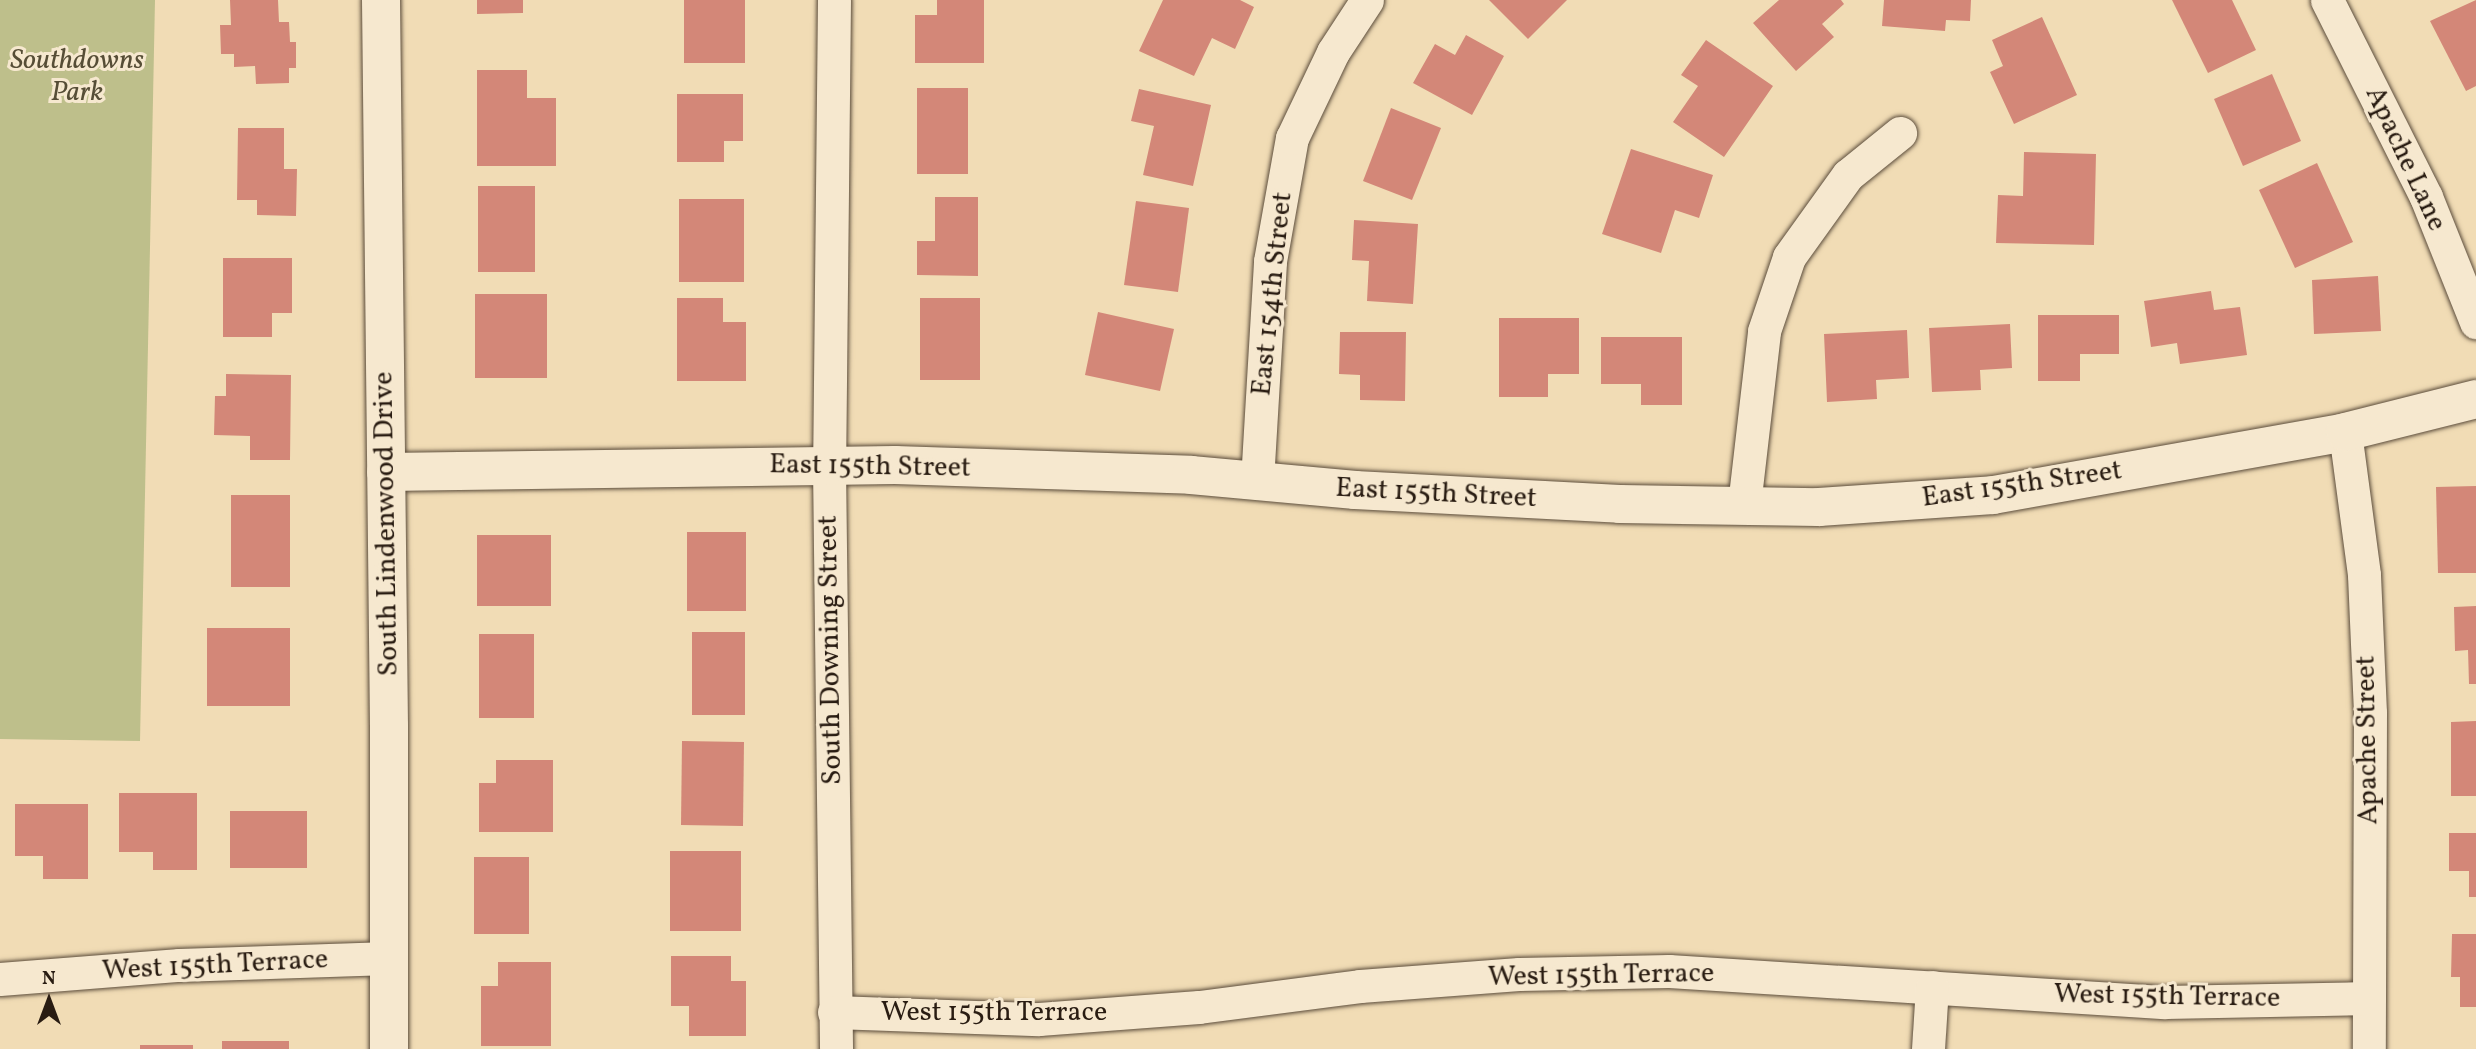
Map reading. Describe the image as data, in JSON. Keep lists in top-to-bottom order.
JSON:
{
  "streets": {
    "street": [
      "Apache Lane",
      "East 154th Street",
      "East 155th Street",
      "South Lindenwood Drive",
      "South Downing Street",
      "Apache Street",
      "West 155th Terrace"
    ]
  },
  "crossings": [
    ["East 154th Street", "East 155th Street"],
    ["East 155th Street", "South Lindenwood Drive"],
    ["East 155th Street", "South Downing Street"],
    ["East 155th Street", "Apache Street"],
    ["South Lindenwood Drive", "West 155th Terrace"],
    ["South Downing Street", "West 155th Terrace"],
    ["Apache Street", "West 155th Terrace"]
  ],
  "parks": ["Southdowns Park"],
  "north": "top"
}
